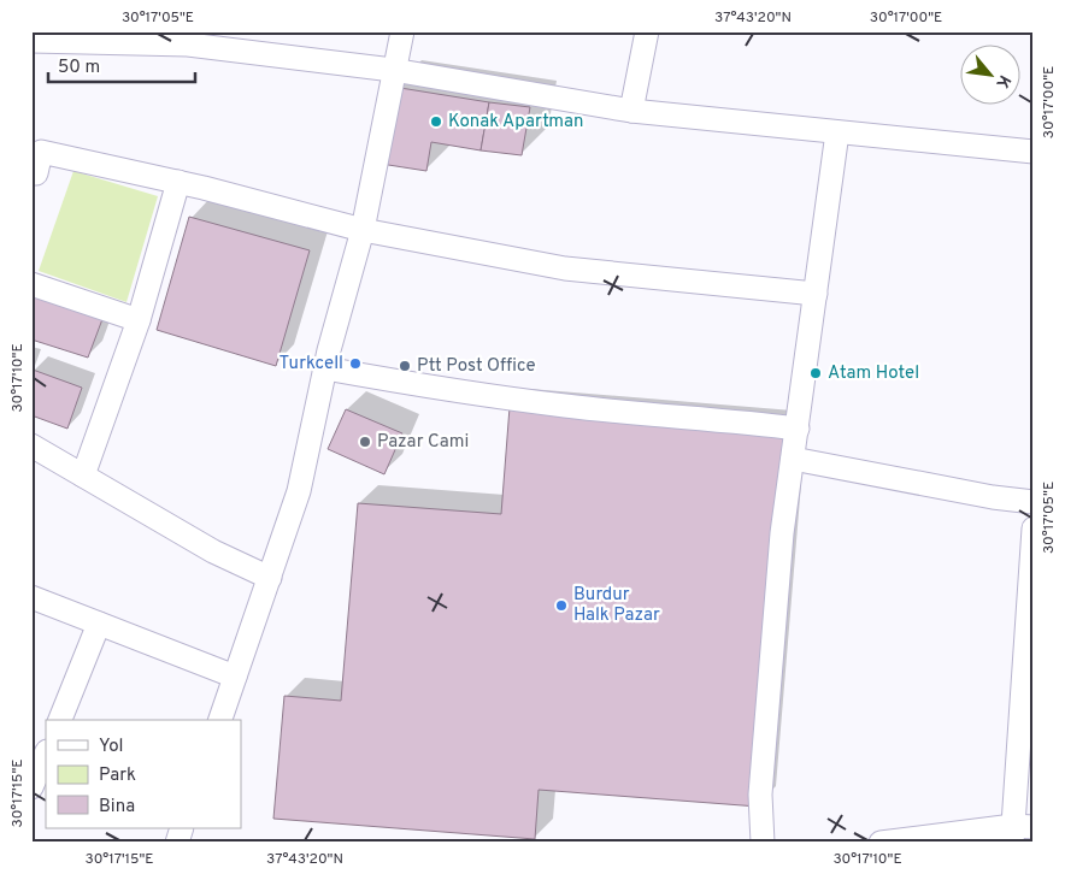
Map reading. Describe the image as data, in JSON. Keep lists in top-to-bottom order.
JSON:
{
  "places": [
    "Konak Apartman",
    "Turkcell",
    "Ptt Post Office",
    "Atam Hotel",
    "Pazar Cami",
    "Burdur Halk Pazar"
  ],
  "legend": ["Yol", "Park", "Bina"],
  "scale_bar": "50 m",
  "north": "bottom right",
  "coordinates": [
    "30°17'05\"E",
    "37°43'20\"N",
    "30°17'00\"E",
    "30°17'10\"E",
    "30°17'15\"E"
  ]
}
